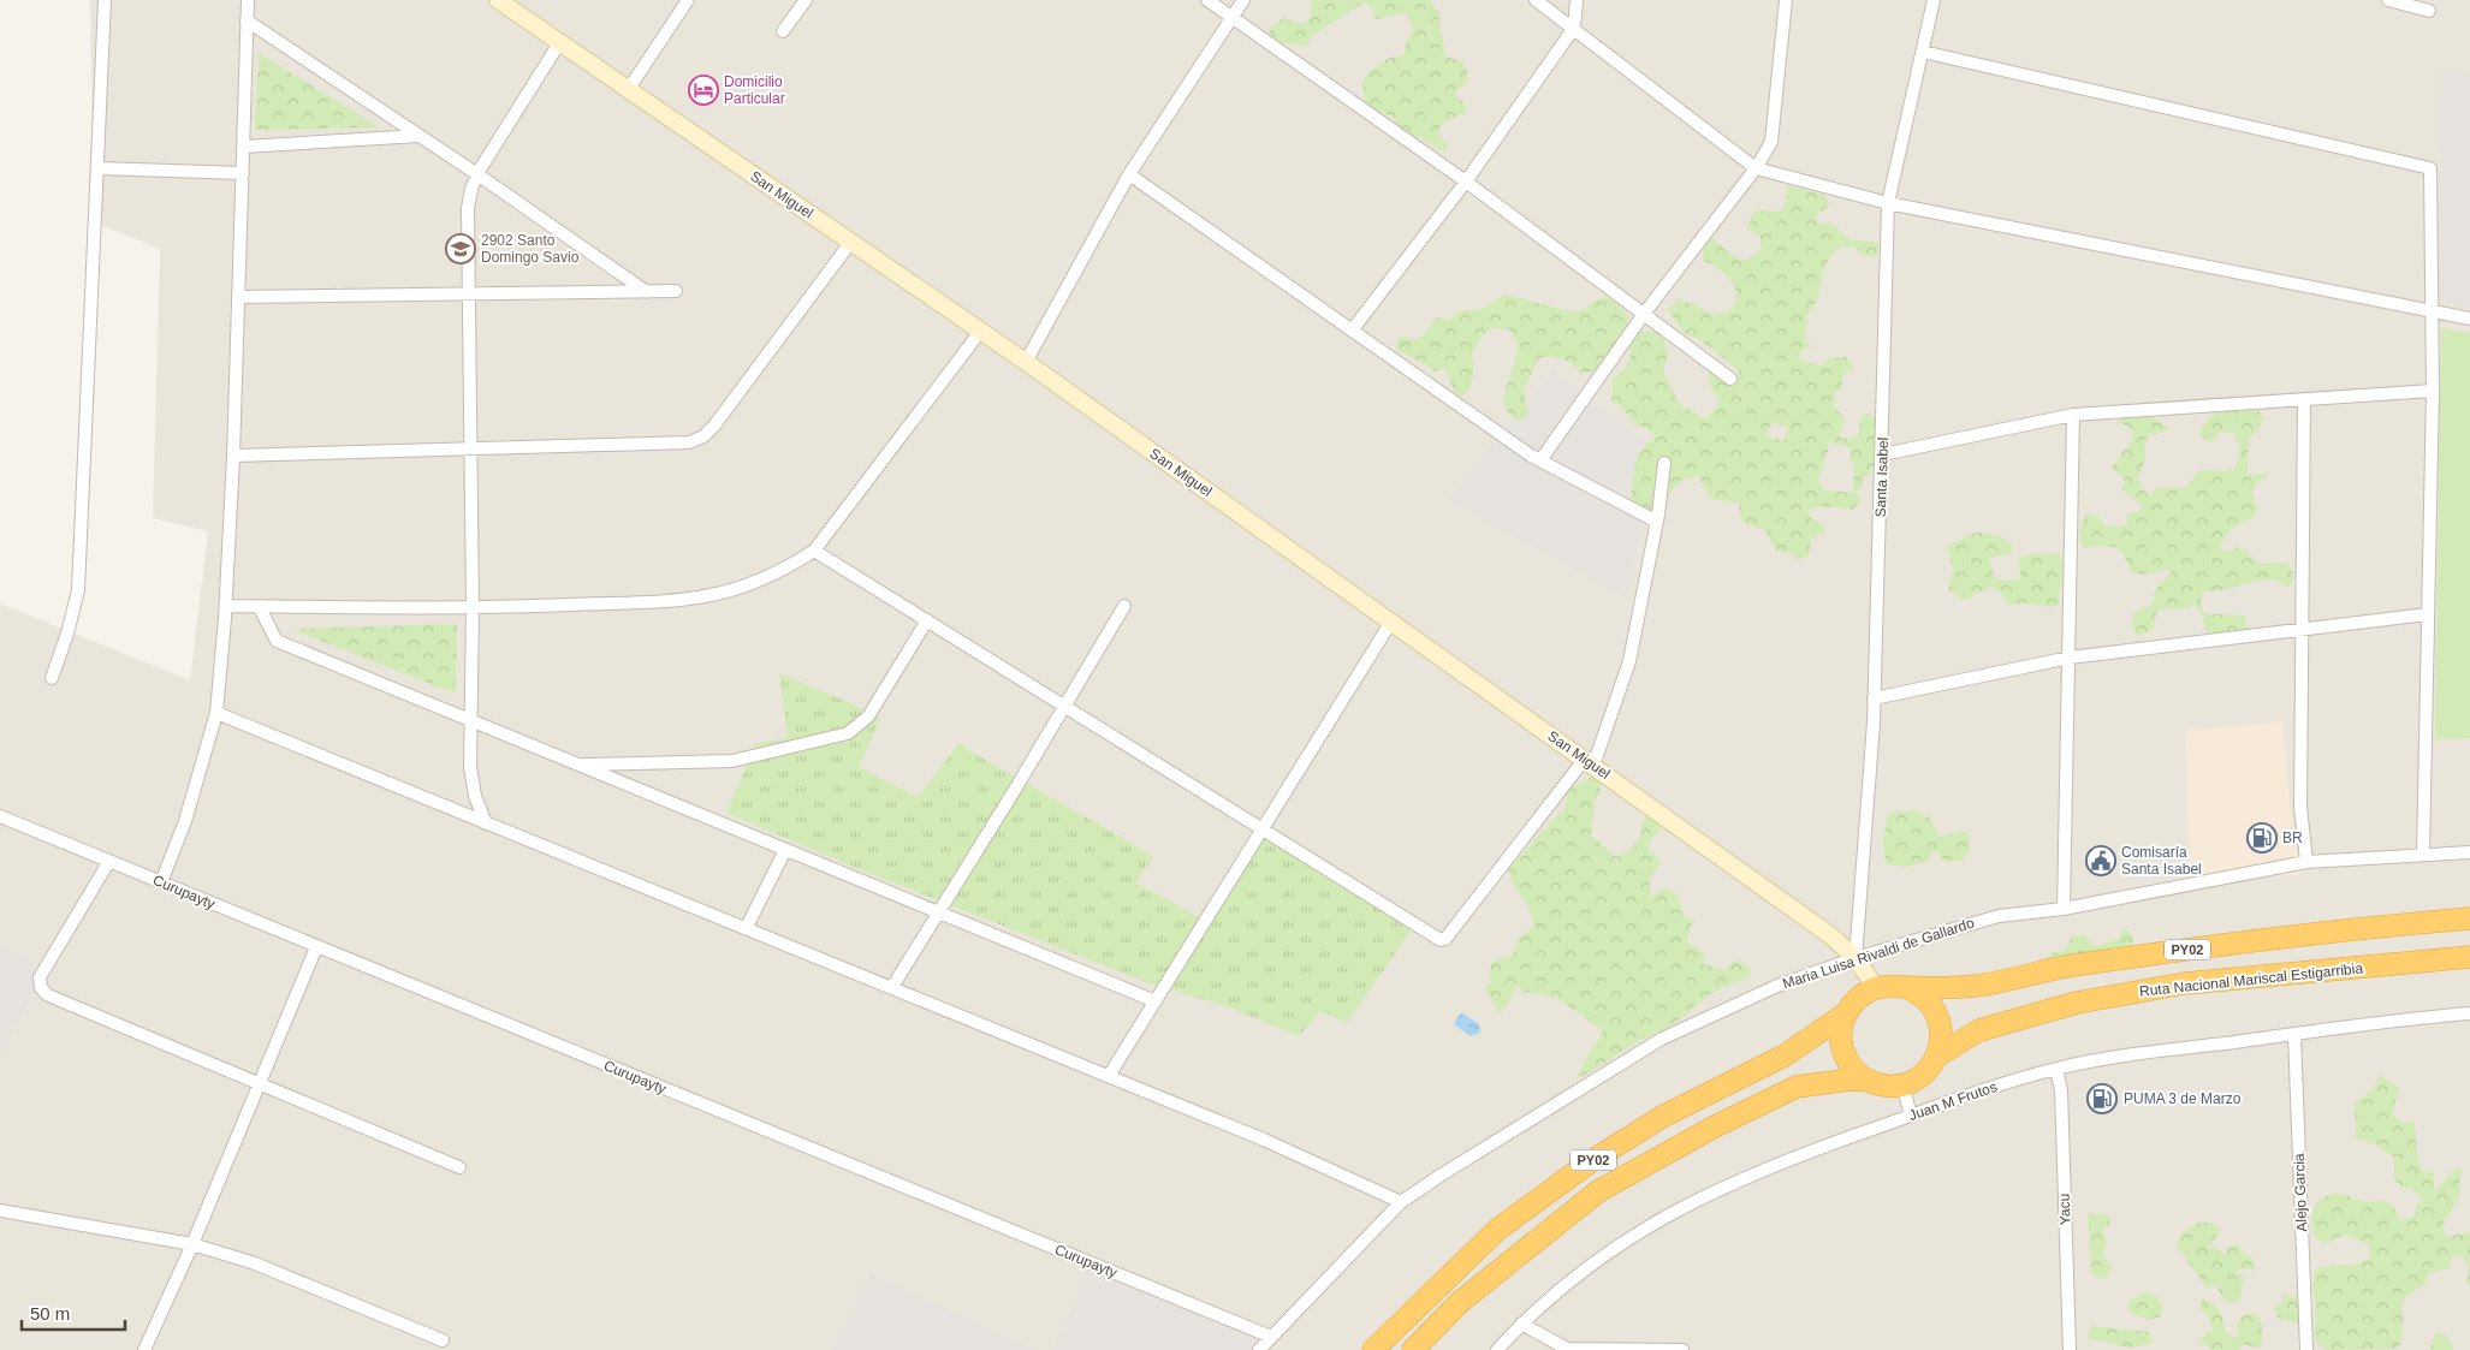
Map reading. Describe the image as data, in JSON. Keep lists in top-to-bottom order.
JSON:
{
  "streets": {
    "highway": ["PY02", "Ruta Nacional Mariscal Estigarribia"],
    "street": [
      "San Miguel",
      "Santa Isabel",
      "Curupayty",
      "Maria Luisa Rivaldi de Gallardo",
      "Juan M Frutos",
      "Alejo Garcia",
      "Yacu"
    ]
  },
  "crossings": [
    ["San Miguel", "Santa Isabel"],
    ["San Miguel", "PY02"],
    ["San Miguel", "Maria Luisa Rivaldi de Gallardo"],
    ["San Miguel", "Ruta Nacional Mariscal Estigarribia"],
    ["Santa Isabel", "Maria Luisa Rivaldi de Gallardo"],
    ["Curupayty", "Maria Luisa Rivaldi de Gallardo"],
    ["PY02", "Ruta Nacional Mariscal Estigarribia"],
    ["Juan M Frutos", "Alejo Garcia"],
    ["Juan M Frutos", "Yacu"]
  ],
  "places": {
    "hotel": ["Domicilio Particular"],
    "school or university": ["2902 Santo Domingo Savio"],
    "fuel station": ["BR", "PUMA 3 de Marzo"],
    "public building": ["Comisaría Santa Isabel"]
  },
  "scale_bar": "50 m"
}
